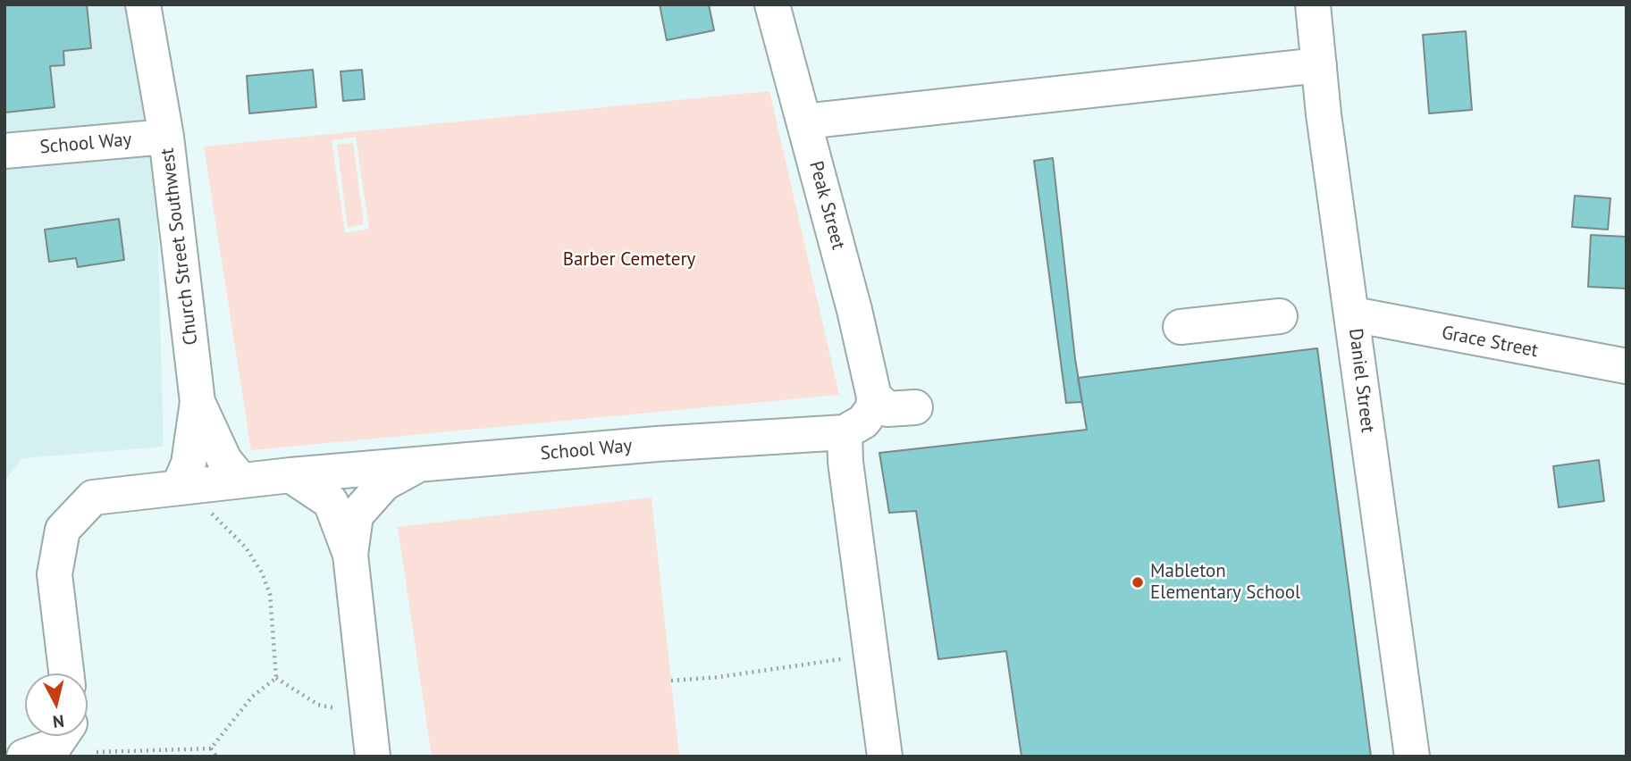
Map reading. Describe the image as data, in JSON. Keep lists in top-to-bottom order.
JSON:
{
  "streets": {
    "street": [
      "School Way",
      "Peak Street",
      "Church Street Southwest",
      "Grace Street",
      "Daniel Street"
    ]
  },
  "crossings": [
    ["School Way", "Church Street Southwest"],
    ["Grace Street", "Daniel Street"]
  ],
  "parks": ["Barber Cemetery"],
  "places": ["Mableton Elementary School"],
  "north": "bottom"
}
